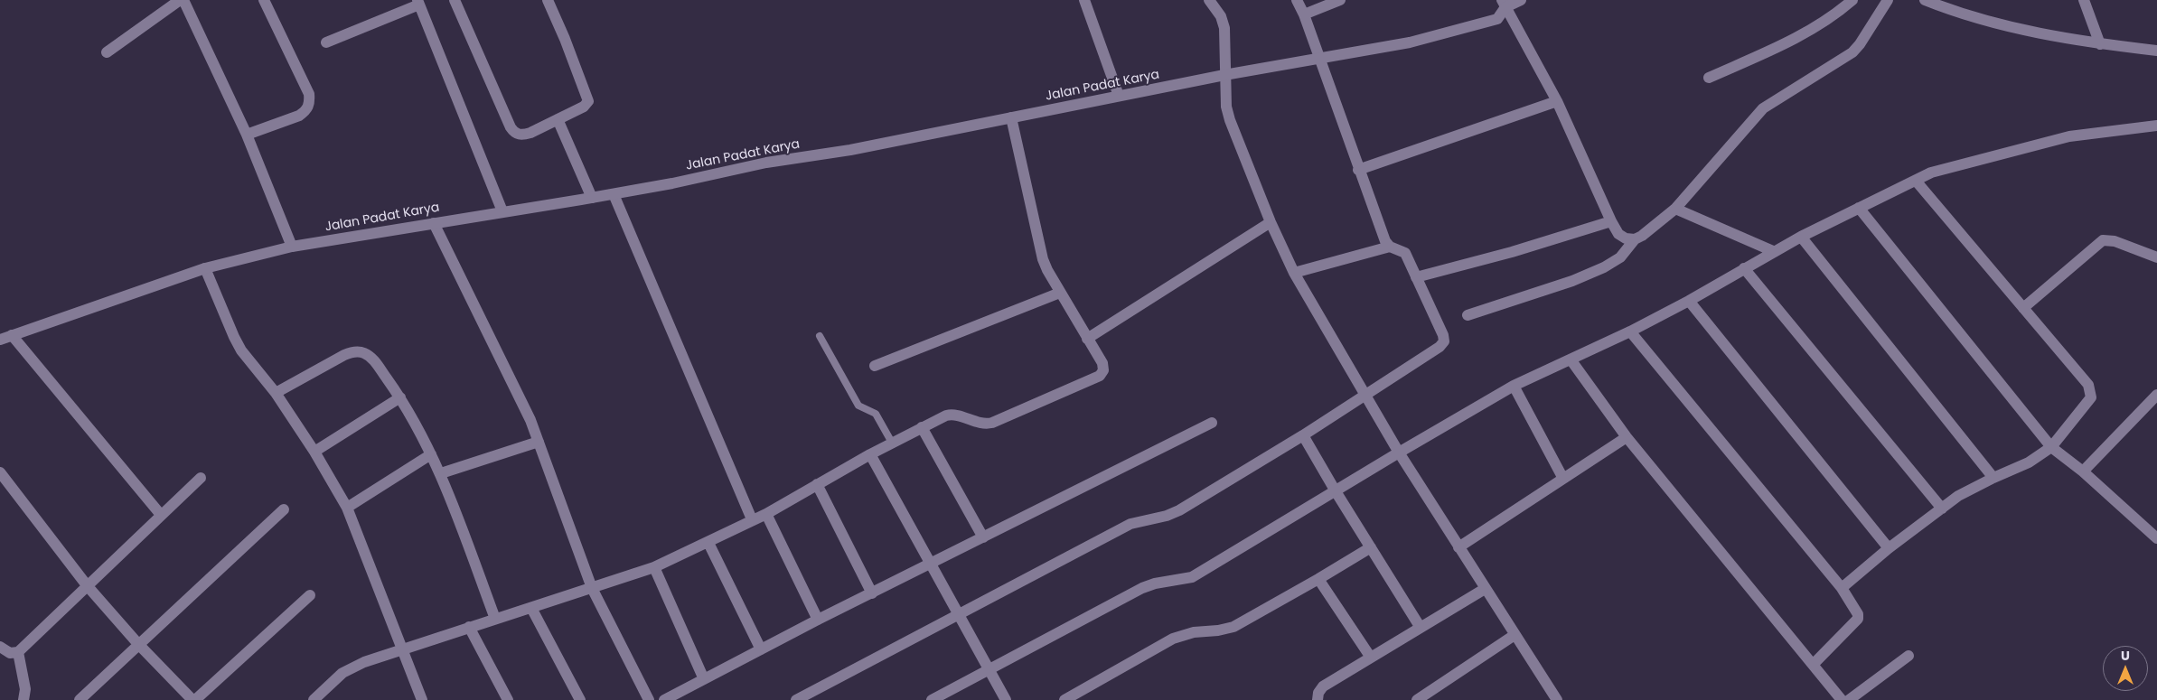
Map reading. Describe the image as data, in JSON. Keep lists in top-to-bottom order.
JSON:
{
  "streets": {
    "street": ["Jalan Padat Karya"]
  },
  "north": "top"
}
